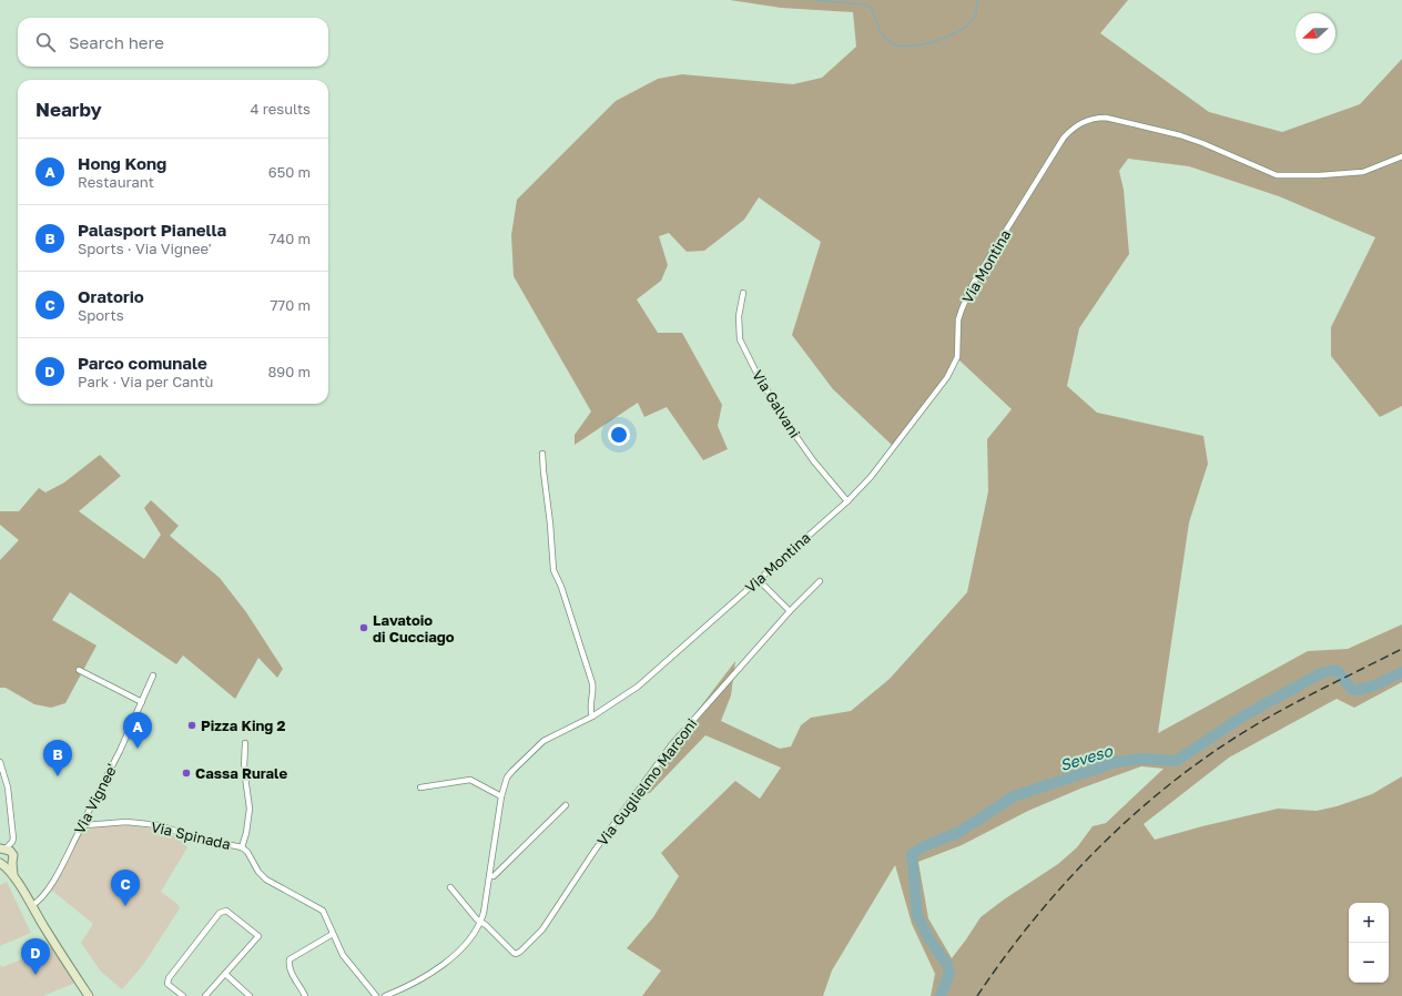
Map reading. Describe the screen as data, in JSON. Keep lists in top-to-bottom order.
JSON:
{
  "streets": {
    "street": [
      "Via Montina",
      "Via Galvani",
      "Via Guglielmo Marconi",
      "Via Vignee'",
      "Via Spinada"
    ]
  },
  "crossings": [
    ["Via Montina", "Via Galvani"],
    ["Via Montina", "Via Guglielmo Marconi"],
    ["Via Vignee'", "Via Spinada"]
  ],
  "water": ["Seveso"],
  "places": ["Lavatoio di Cucciago", "Pizza King 2", "Cassa Rurale"],
  "north": "left",
  "page": {
    "search": "Search here",
    "heading": ["Nearby", "4 results"],
    "list": [
      {
        "mark": "A",
        "name": "Hong Kong",
        "note": "Restaurant",
        "value": "650 m"
      },
      {
        "mark": "B",
        "name": "Palasport Pianella",
        "note": "Sports · Via Vignee'",
        "value": "740 m"
      },
      {
        "mark": "C",
        "name": "Oratorio",
        "note": "Sports",
        "value": "770 m"
      },
      {
        "mark": "D",
        "name": "Parco comunale",
        "note": "Park · Via per Cantù",
        "value": "890 m"
      }
    ],
    "pins": [
      "A",
      "B",
      "C",
      "D"
    ],
    "map_buttons": ["+", "−"]
  }
}
